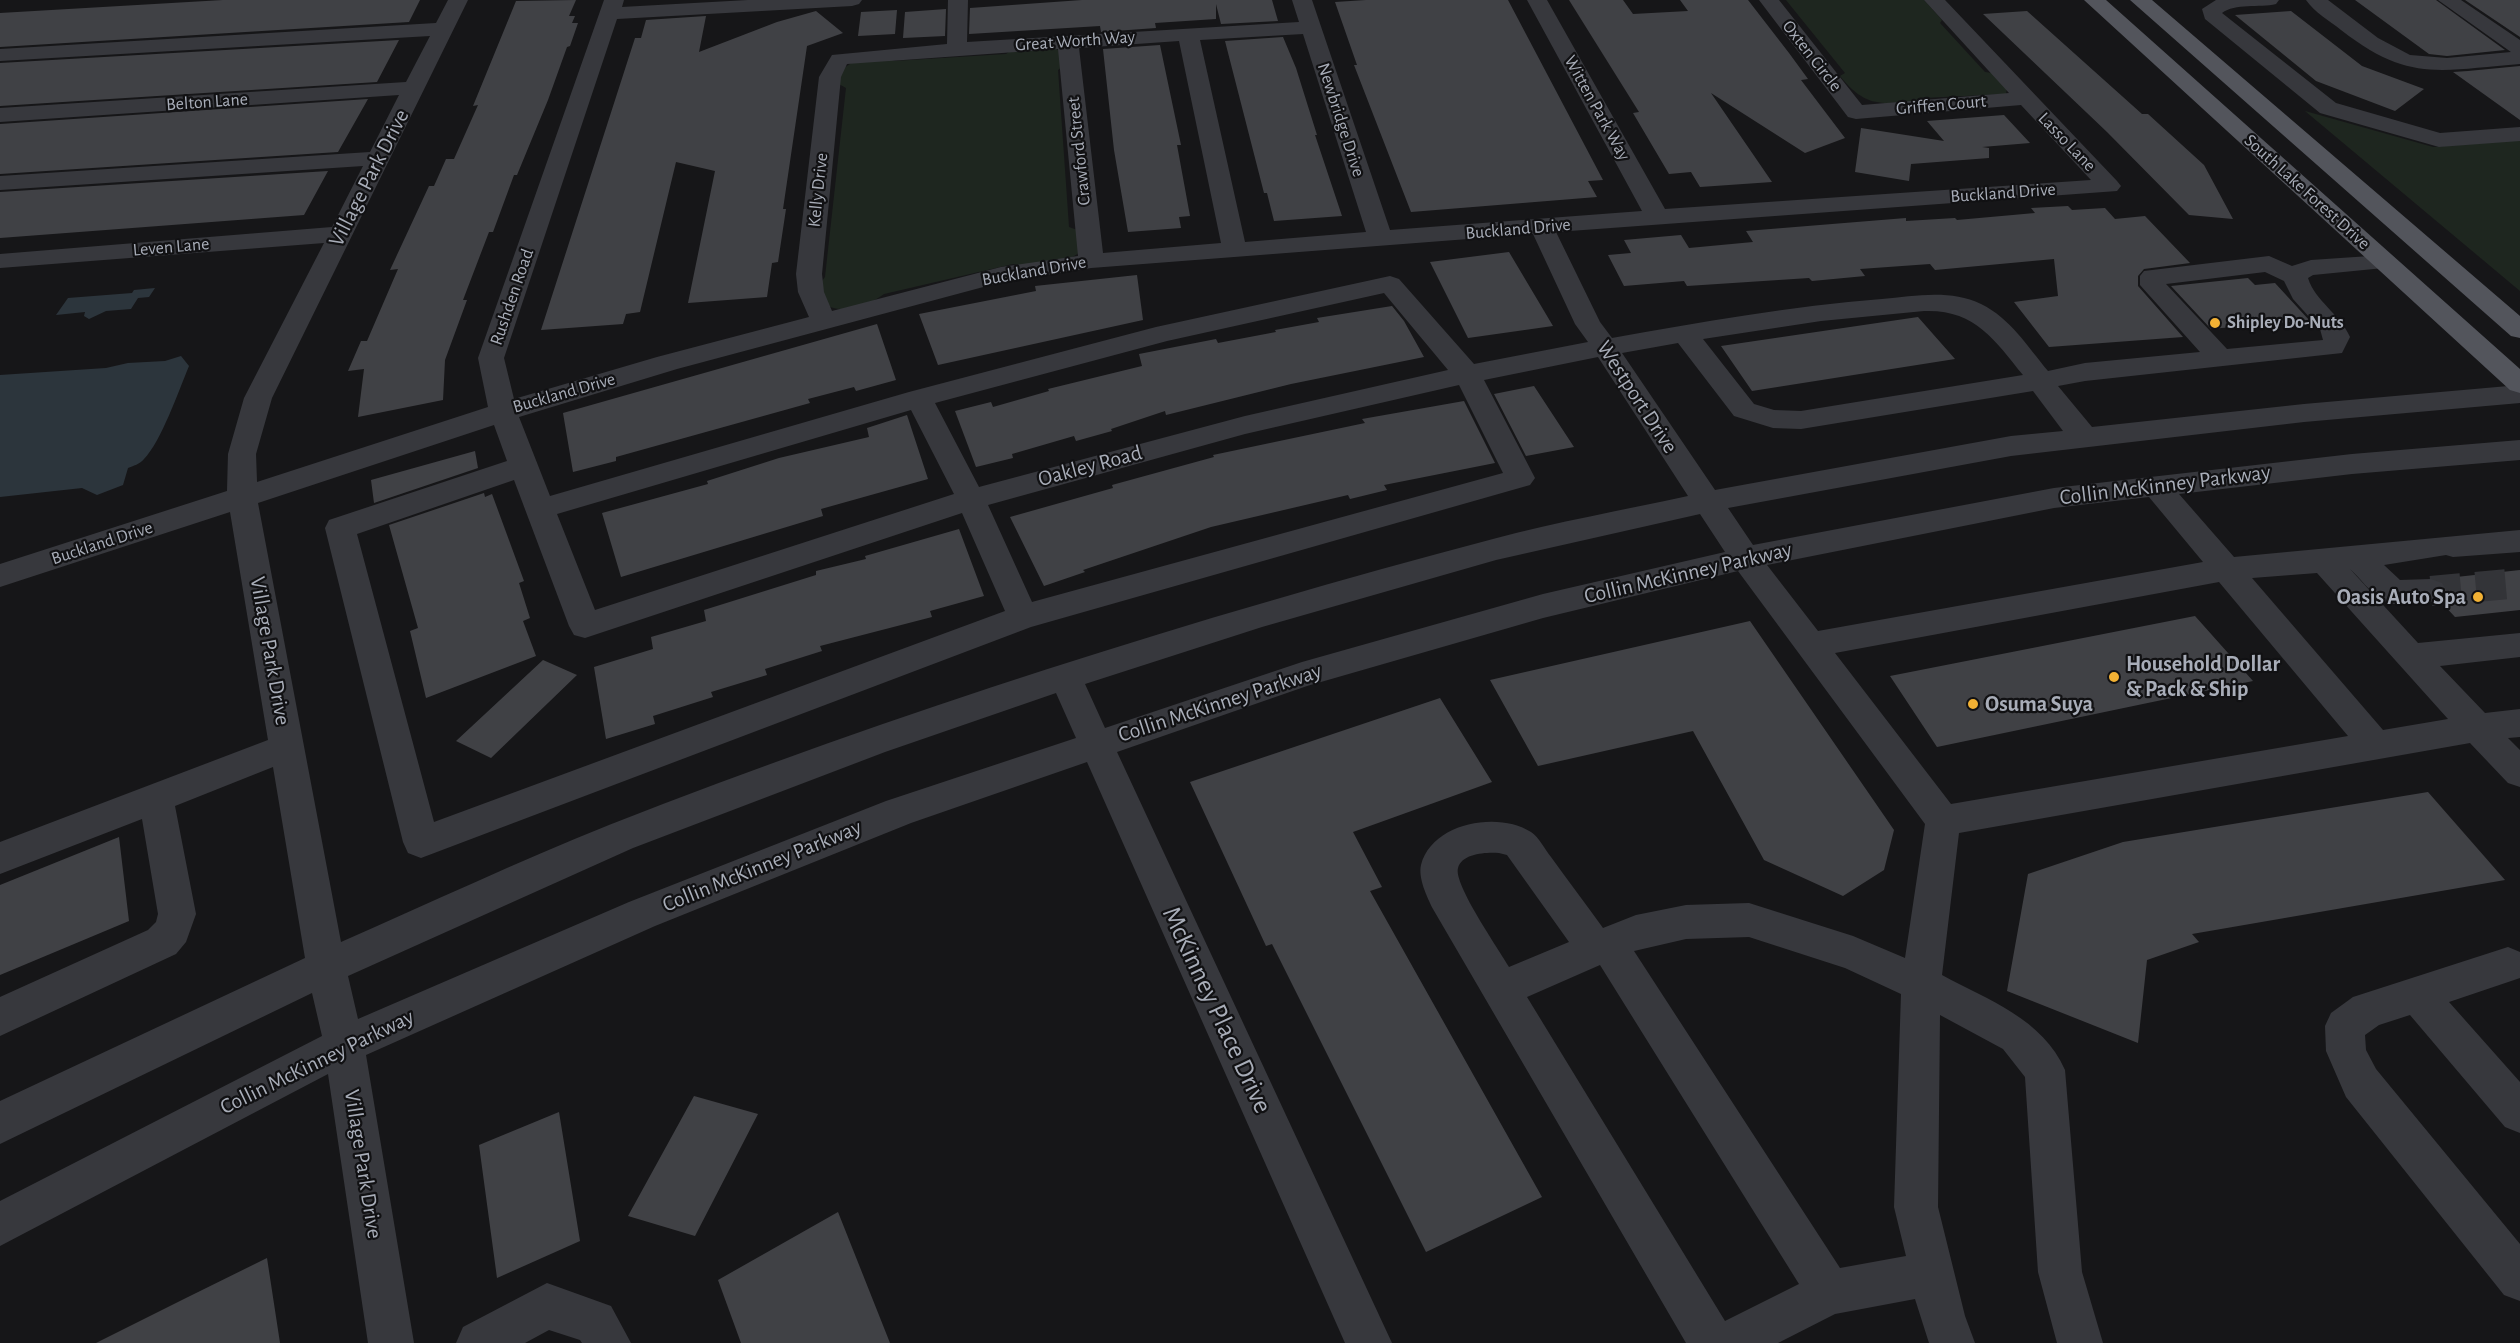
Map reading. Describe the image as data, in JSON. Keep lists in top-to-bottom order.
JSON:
{
  "streets": {
    "main road": ["South Lake Forest Drive"],
    "street": [
      "Great Worth Way",
      "Oxten Circle",
      "Belton Lane",
      "Griffen Court",
      "Witten Park Way",
      "Newbridge Drive",
      "Lasso Lane",
      "Crawford Street",
      "Village Park Drive",
      "Kelly Drive",
      "Buckland Drive",
      "Leven Lane",
      "Rushden Road",
      "Westport Drive",
      "Oakley Road",
      "Collin McKinney Parkway",
      "McKinney Place Drive"
    ]
  },
  "crossings": [
    ["Great Worth Way", "Newbridge Drive"],
    ["Great Worth Way", "Crawford Street"],
    ["Great Worth Way", "Kelly Drive"],
    ["Oxten Circle", "Griffen Court"],
    ["Belton Lane", "Village Park Drive"],
    ["Griffen Court", "Lasso Lane"],
    ["Witten Park Way", "Buckland Drive"],
    ["Newbridge Drive", "Buckland Drive"],
    ["Lasso Lane", "Buckland Drive"],
    ["Crawford Street", "Buckland Drive"],
    ["Village Park Drive", "Buckland Drive"],
    ["Village Park Drive", "Leven Lane"],
    ["Village Park Drive", "Collin McKinney Parkway"],
    ["Kelly Drive", "Buckland Drive"],
    ["Buckland Drive", "Rushden Road"],
    ["Buckland Drive", "Westport Drive"],
    ["Rushden Road", "Oakley Road"],
    ["Westport Drive", "Oakley Road"],
    ["Westport Drive", "Collin McKinney Parkway"],
    ["Collin McKinney Parkway", "McKinney Place Drive"]
  ],
  "places": [
    "Shipley Do-Nuts",
    "Oasis Auto Spa",
    "Household Dollar & Pack & Ship",
    "Osuma Suya"
  ]
}
